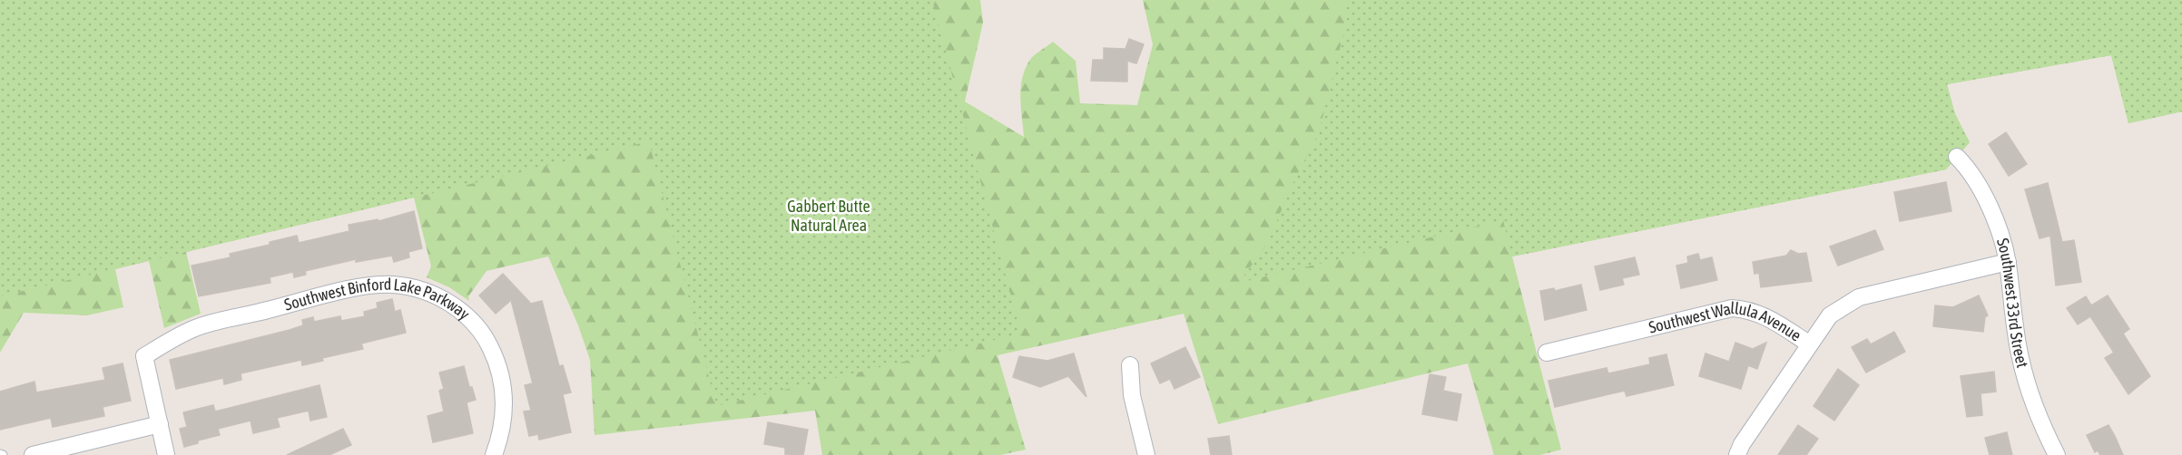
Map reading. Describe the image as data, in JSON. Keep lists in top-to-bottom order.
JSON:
{
  "streets": {
    "street": ["Southwest 33rd Street", "Southwest Binford Lake Parkway", "Southwest Wallula Avenue"]
  },
  "crossings": [
    ["Southwest 33rd Street", "Southwest Wallula Avenue"]
  ],
  "parks": ["Gabbert Butte Natural Area"]
}
